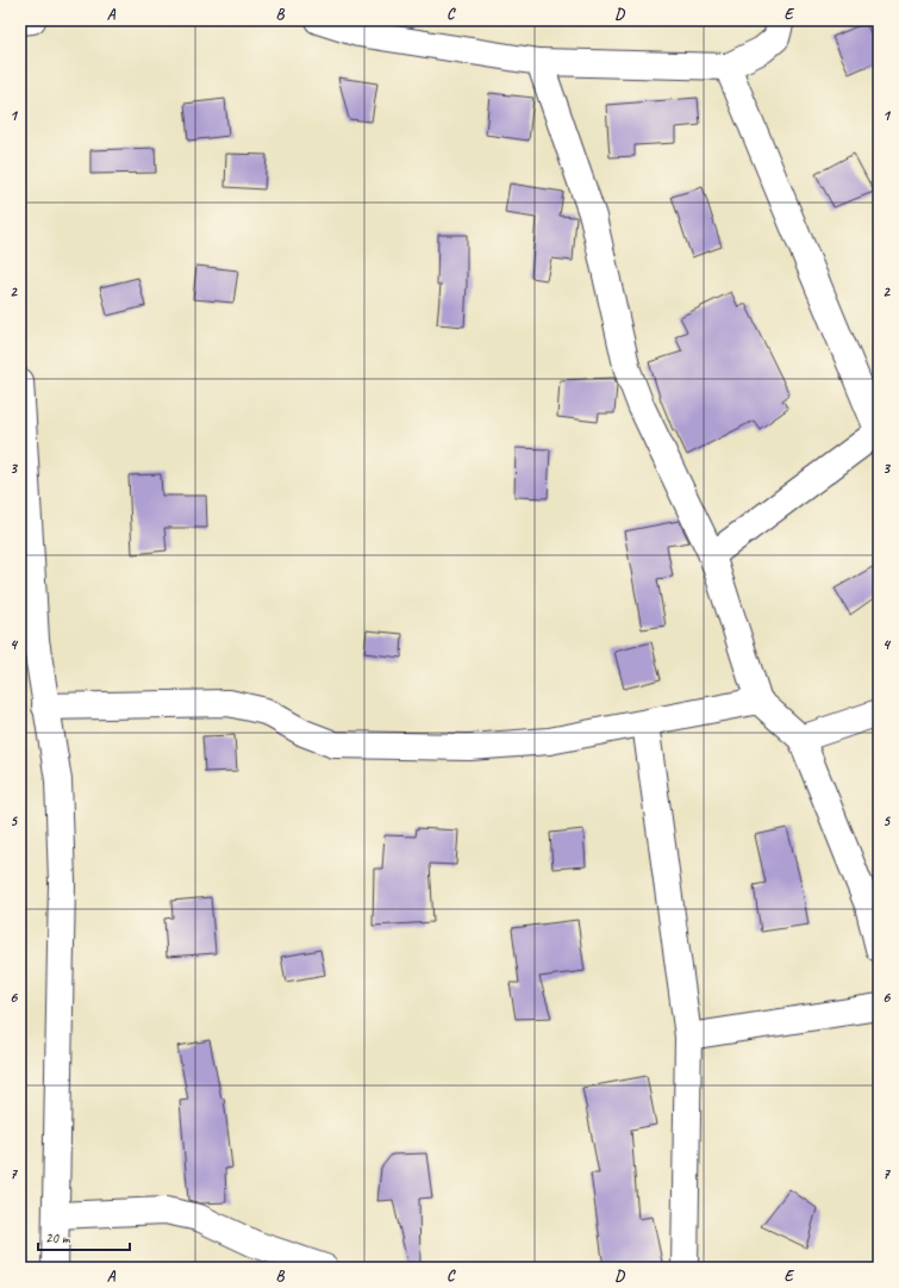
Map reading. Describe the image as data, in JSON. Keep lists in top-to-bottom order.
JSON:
{
  "scale_bar": "20 m",
  "grid": {
    "columns": [
      "A",
      "B",
      "C",
      "D",
      "E"
    ],
    "rows": [
      "1",
      "2",
      "3",
      "4",
      "5",
      "6",
      "7"
    ]
  }
}
